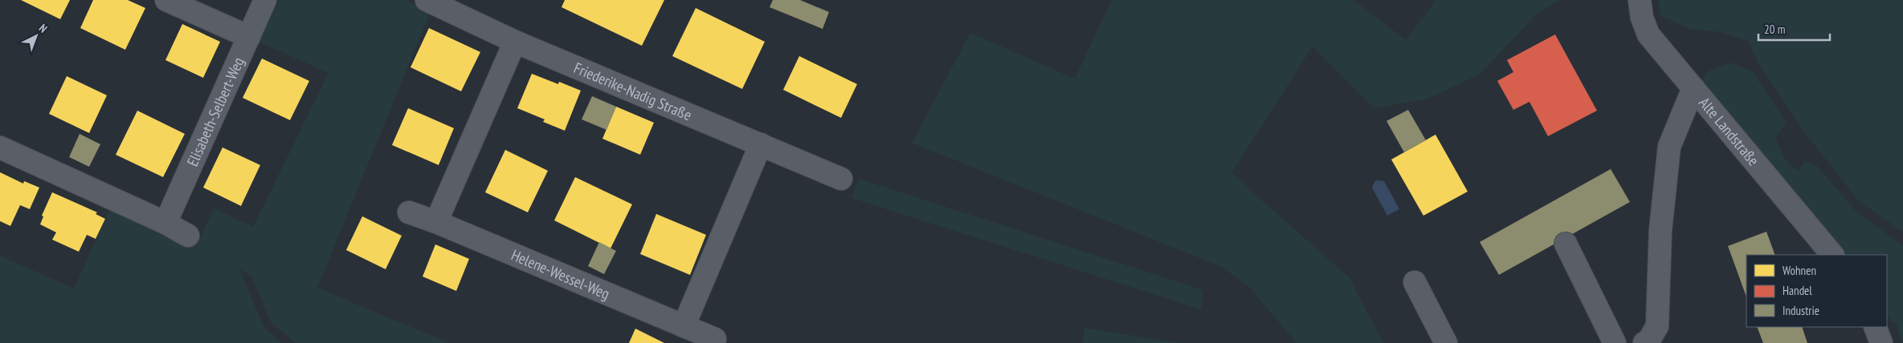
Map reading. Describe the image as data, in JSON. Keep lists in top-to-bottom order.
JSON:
{
  "streets": {
    "street": [
      "Friederike-Nadig Straße",
      "Elisabeth-Selbert-Weg",
      "Alte Landstraße",
      "Helene-Wessel-Weg"
    ]
  },
  "legend": ["Wohnen", "Handel", "Industrie"],
  "scale_bar": "20 m",
  "north": "top right"
}
